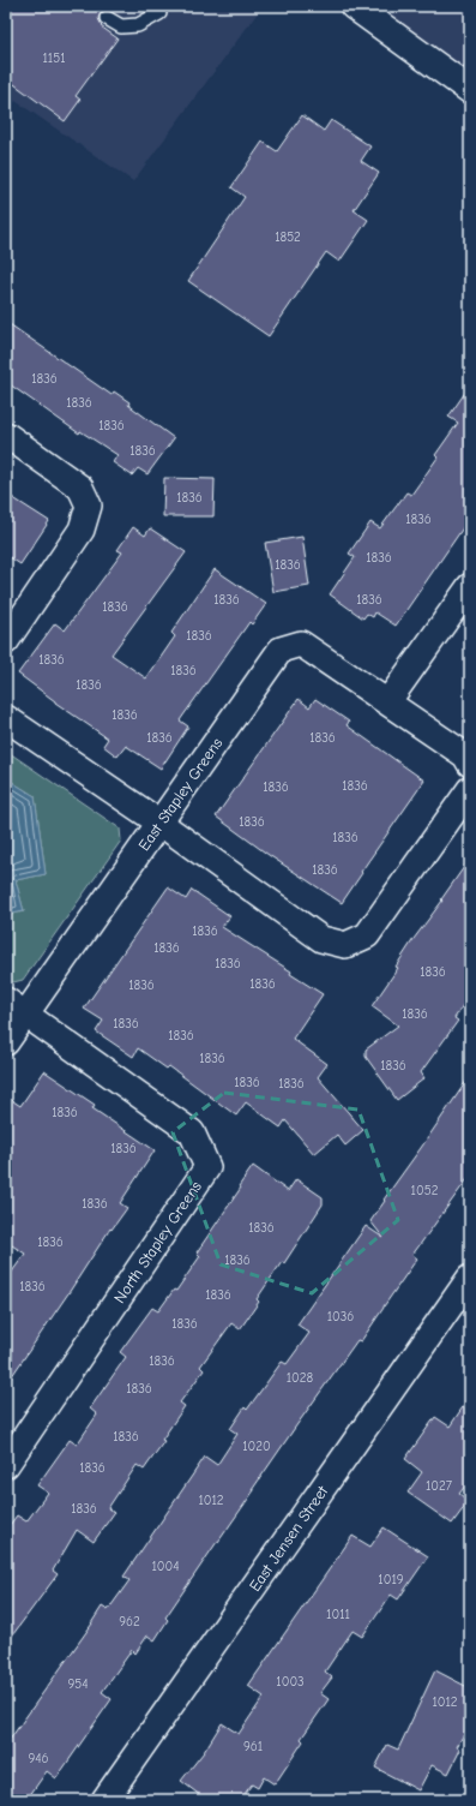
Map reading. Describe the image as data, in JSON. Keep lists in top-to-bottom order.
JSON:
{
  "streets": {
    "street": ["East Stapley Greens", "North Stapley Greens", "East Jensen Street"]
  },
  "crossings": [
    ["East Stapley Greens", "North Stapley Greens"]
  ],
  "house_numbers": [
    "1151",
    "1852",
    "1836",
    "1836",
    "1836",
    "1836",
    "1836",
    "1836",
    "1836",
    "1836",
    "1836",
    "1836",
    "1836",
    "1836",
    "1836",
    "1836",
    "1836",
    "1836",
    "1836",
    "1836",
    "1836",
    "1836",
    "1836",
    "1836",
    "1836",
    "1836",
    "1836",
    "1836",
    "1836",
    "1836",
    "1836",
    "1836",
    "1836",
    "1836",
    "1836",
    "1836",
    "1836",
    "1836",
    "1836",
    "1836",
    "1052",
    "1836",
    "1836",
    "1836",
    "1836",
    "1836",
    "1836",
    "1036",
    "1836",
    "1836",
    "1028",
    "1836",
    "1836",
    "1020",
    "1836",
    "1027",
    "1012",
    "1836",
    "1004",
    "1019",
    "1011",
    "962",
    "1003",
    "954",
    "1012",
    "961",
    "946"
  ]
}
